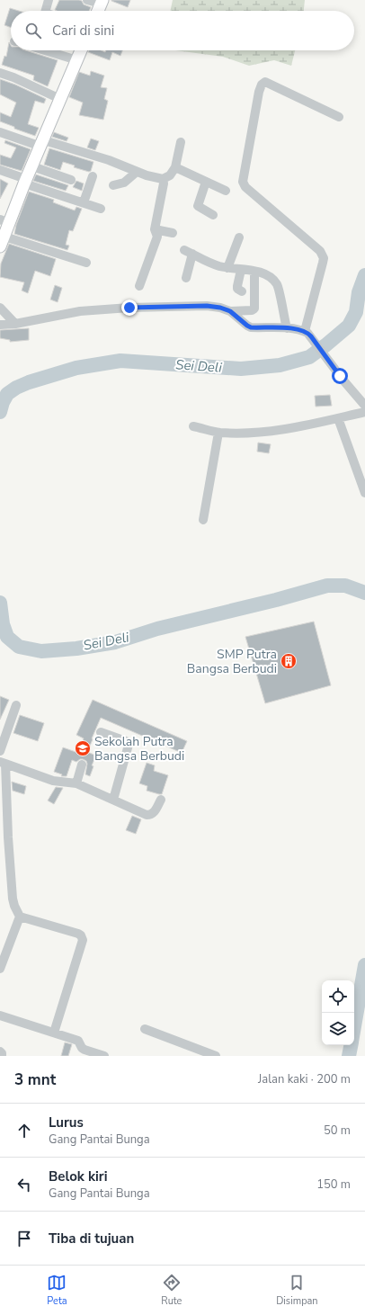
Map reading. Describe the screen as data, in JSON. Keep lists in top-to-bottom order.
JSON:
{
  "water": ["Sei Deli"],
  "places": {
    "building": ["SMP Putra Bangsa Berbudi"],
    "school or university": ["Sekolah Putra Bangsa Berbudi"]
  },
  "page": {
    "search": "Cari di sini",
    "heading": ["3 mnt", "Jalan kaki · 200 m"],
    "list": [
      ["Lurus", "Gang Pantai Bunga", "50 m"],
      ["Belok kiri", "Gang Pantai Bunga", "150 m"],
      "Tiba di tujuan"
    ],
    "nav": ["Peta", "Rute", "Disimpan"]
  }
}
